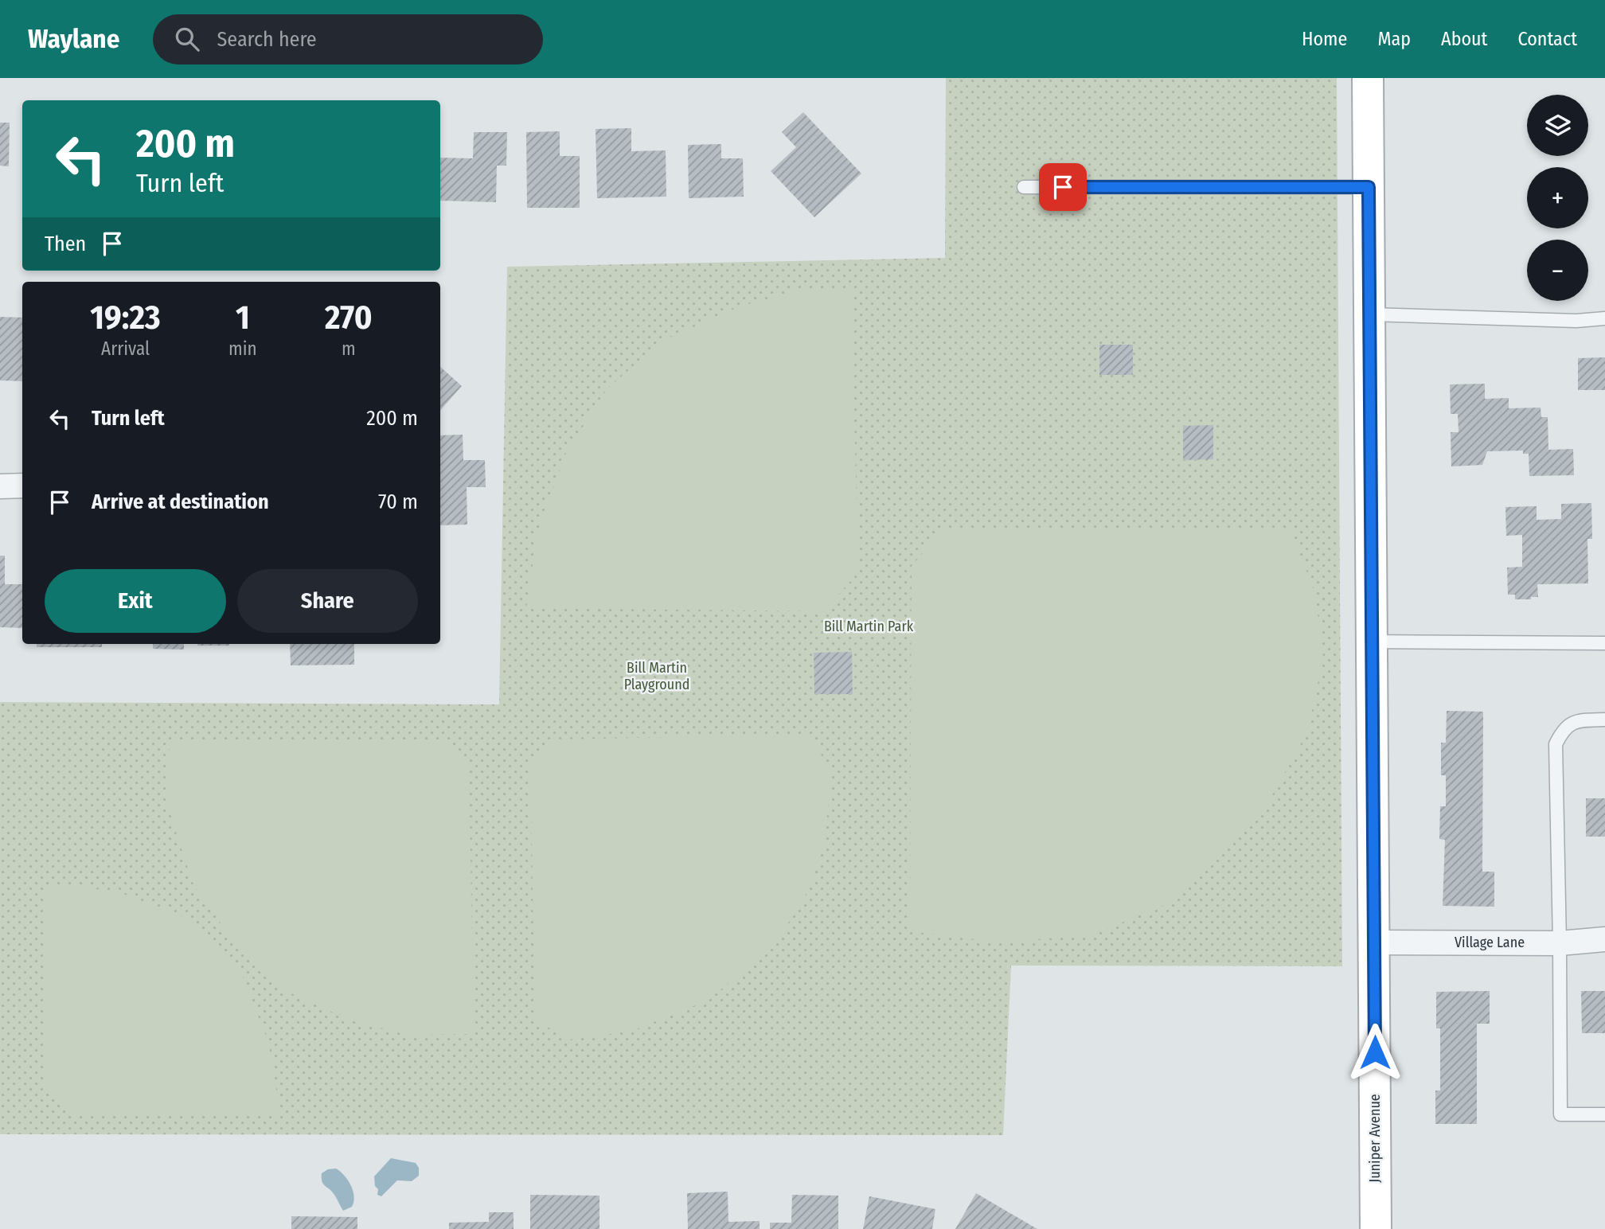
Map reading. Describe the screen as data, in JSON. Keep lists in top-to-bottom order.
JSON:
{
  "streets": {
    "street": ["Village Lane", "Juniper Avenue"]
  },
  "crossings": [
    ["Village Lane", "Juniper Avenue"]
  ],
  "parks": ["Bill Martin Park", "Bill Martin Playground"],
  "page": {
    "header": "Waylane",
    "search": "Search here",
    "nav": [
      "Home",
      "Map",
      "About",
      "Contact"
    ],
    "map_buttons": ["+", "−"],
    "turn": ["200 m", "Turn left"],
    "then": "Then",
    "eta": [
      "19:23",
      "Arrival",
      "1",
      "min",
      "270",
      "m"
    ],
    "list": [
      {
        "name": "Turn left",
        "value": "200 m"
      },
      {
        "name": "Arrive at destination",
        "value": "70 m"
      }
    ],
    "buttons": ["Exit", "Share"]
  }
}
